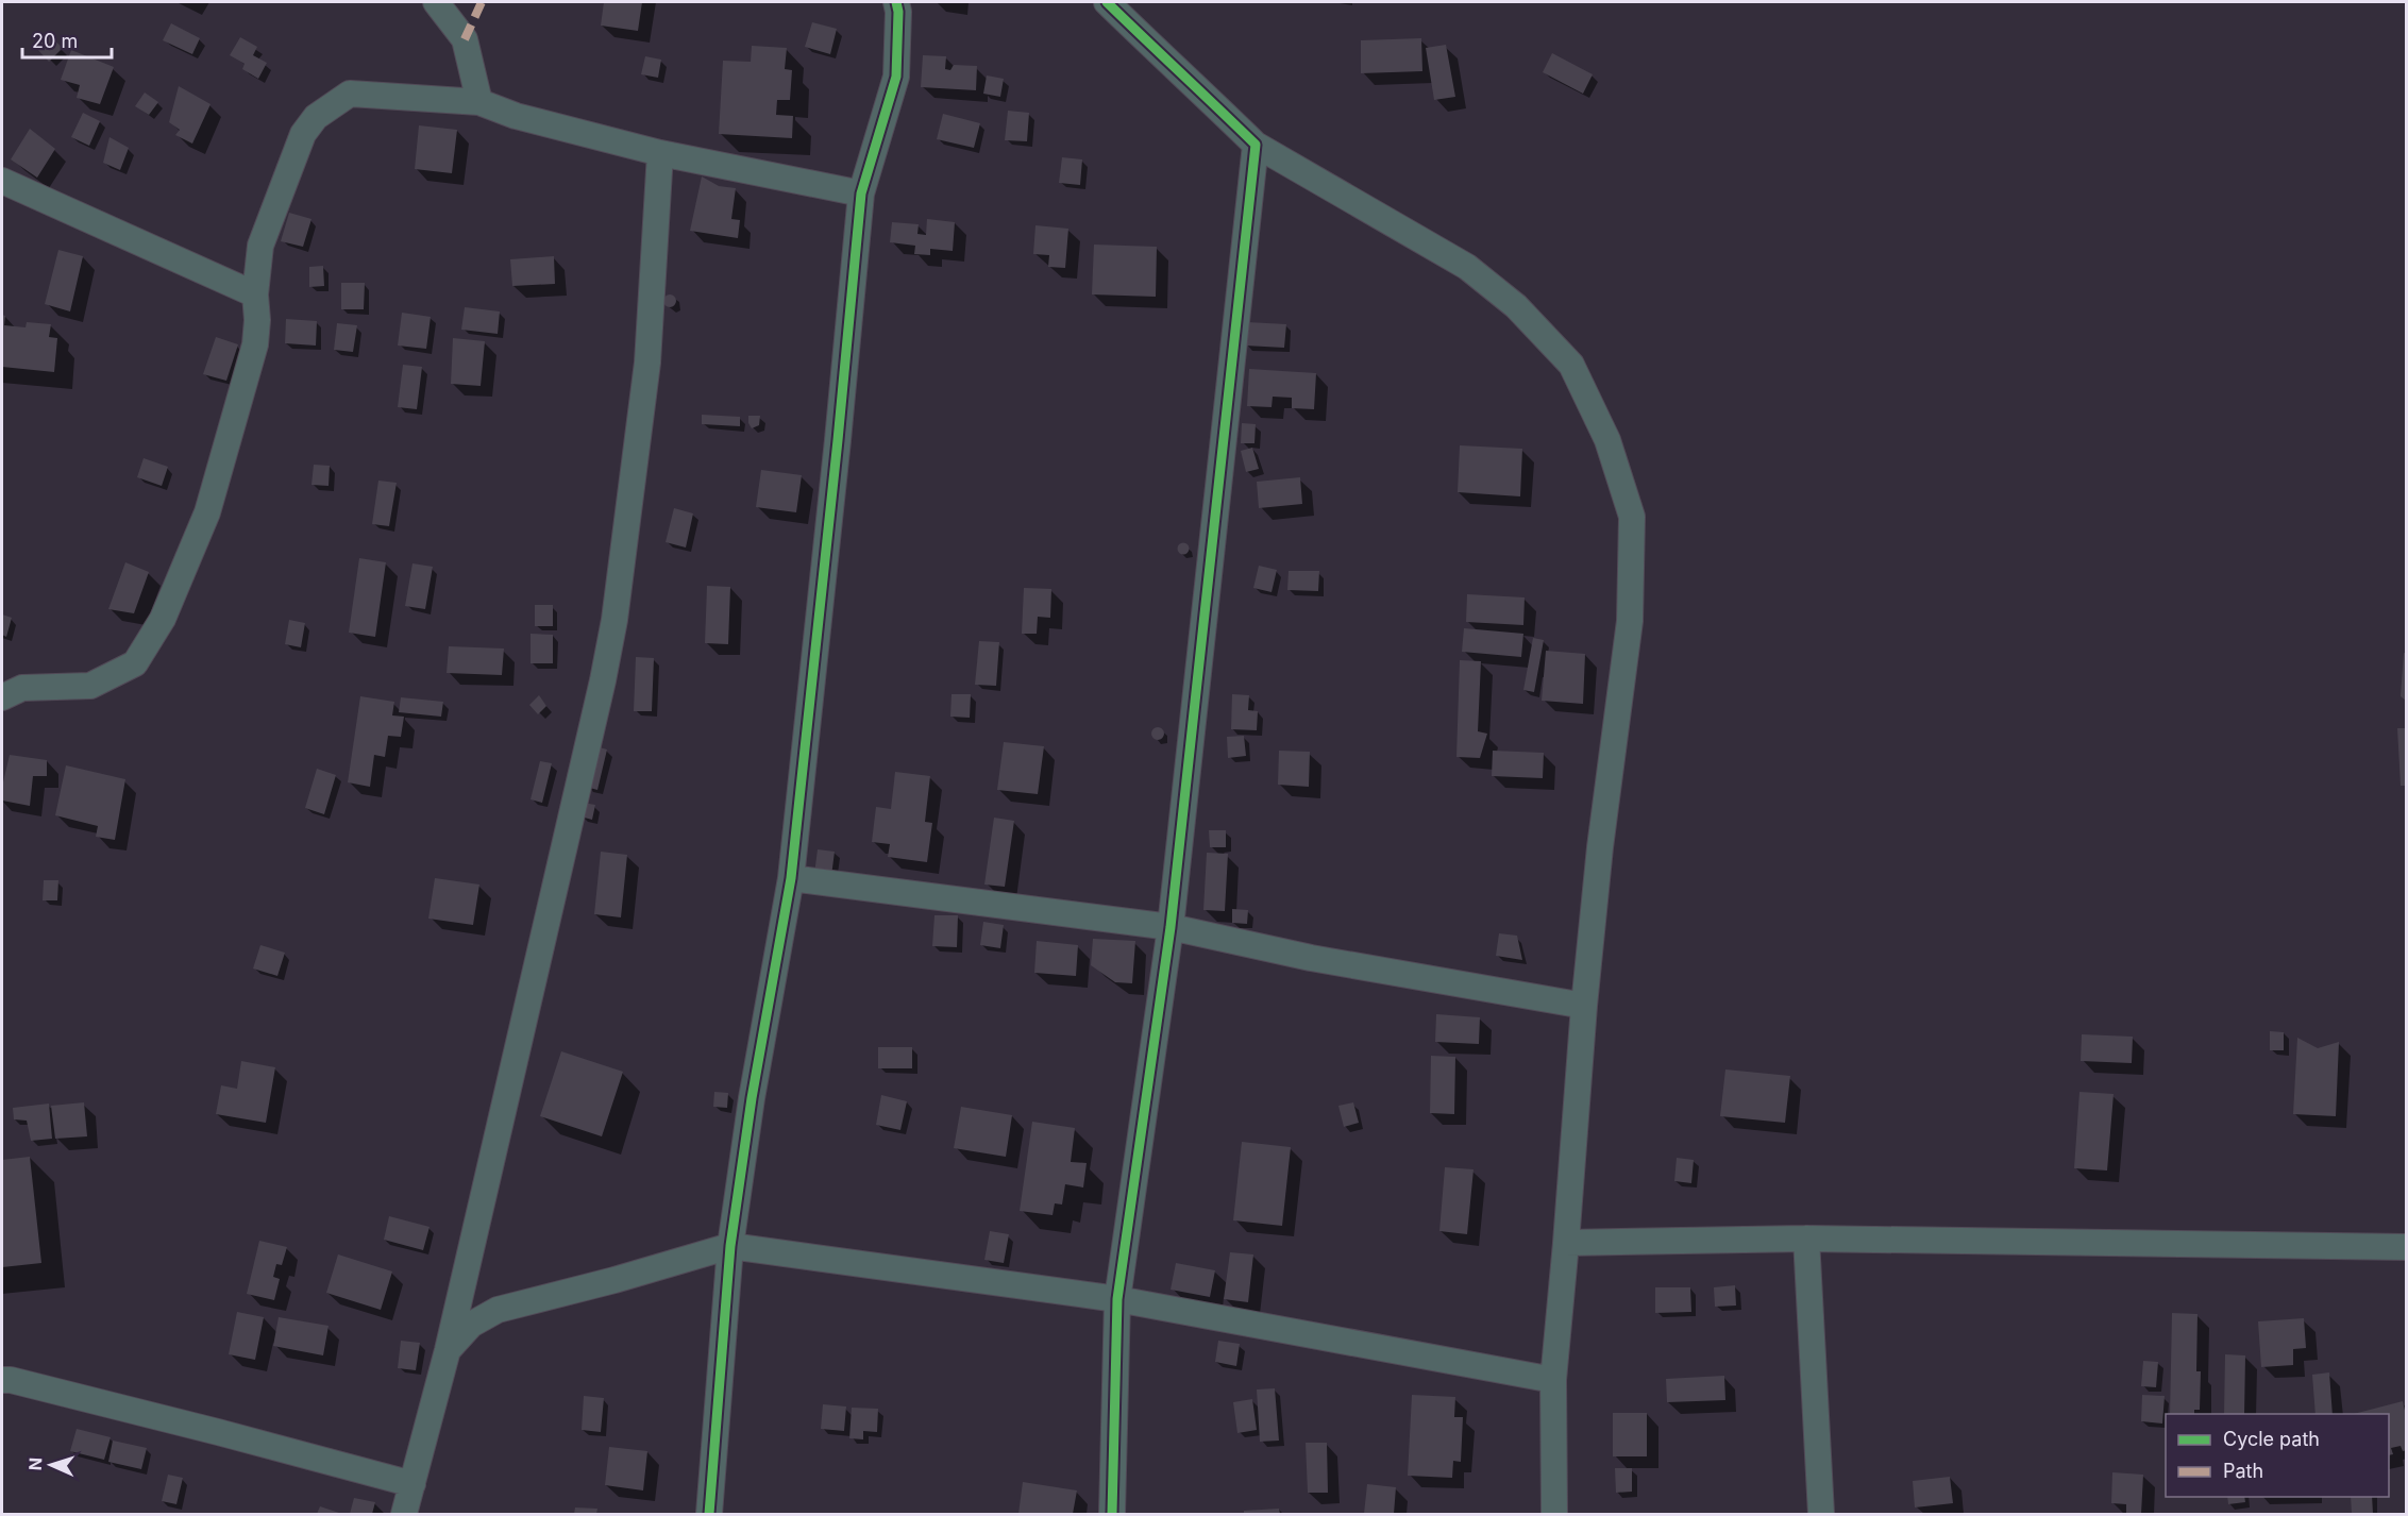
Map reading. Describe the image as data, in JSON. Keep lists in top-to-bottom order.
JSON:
{
  "legend": ["Cycle path", "Path"],
  "scale_bar": "20 m",
  "north": "left"
}
